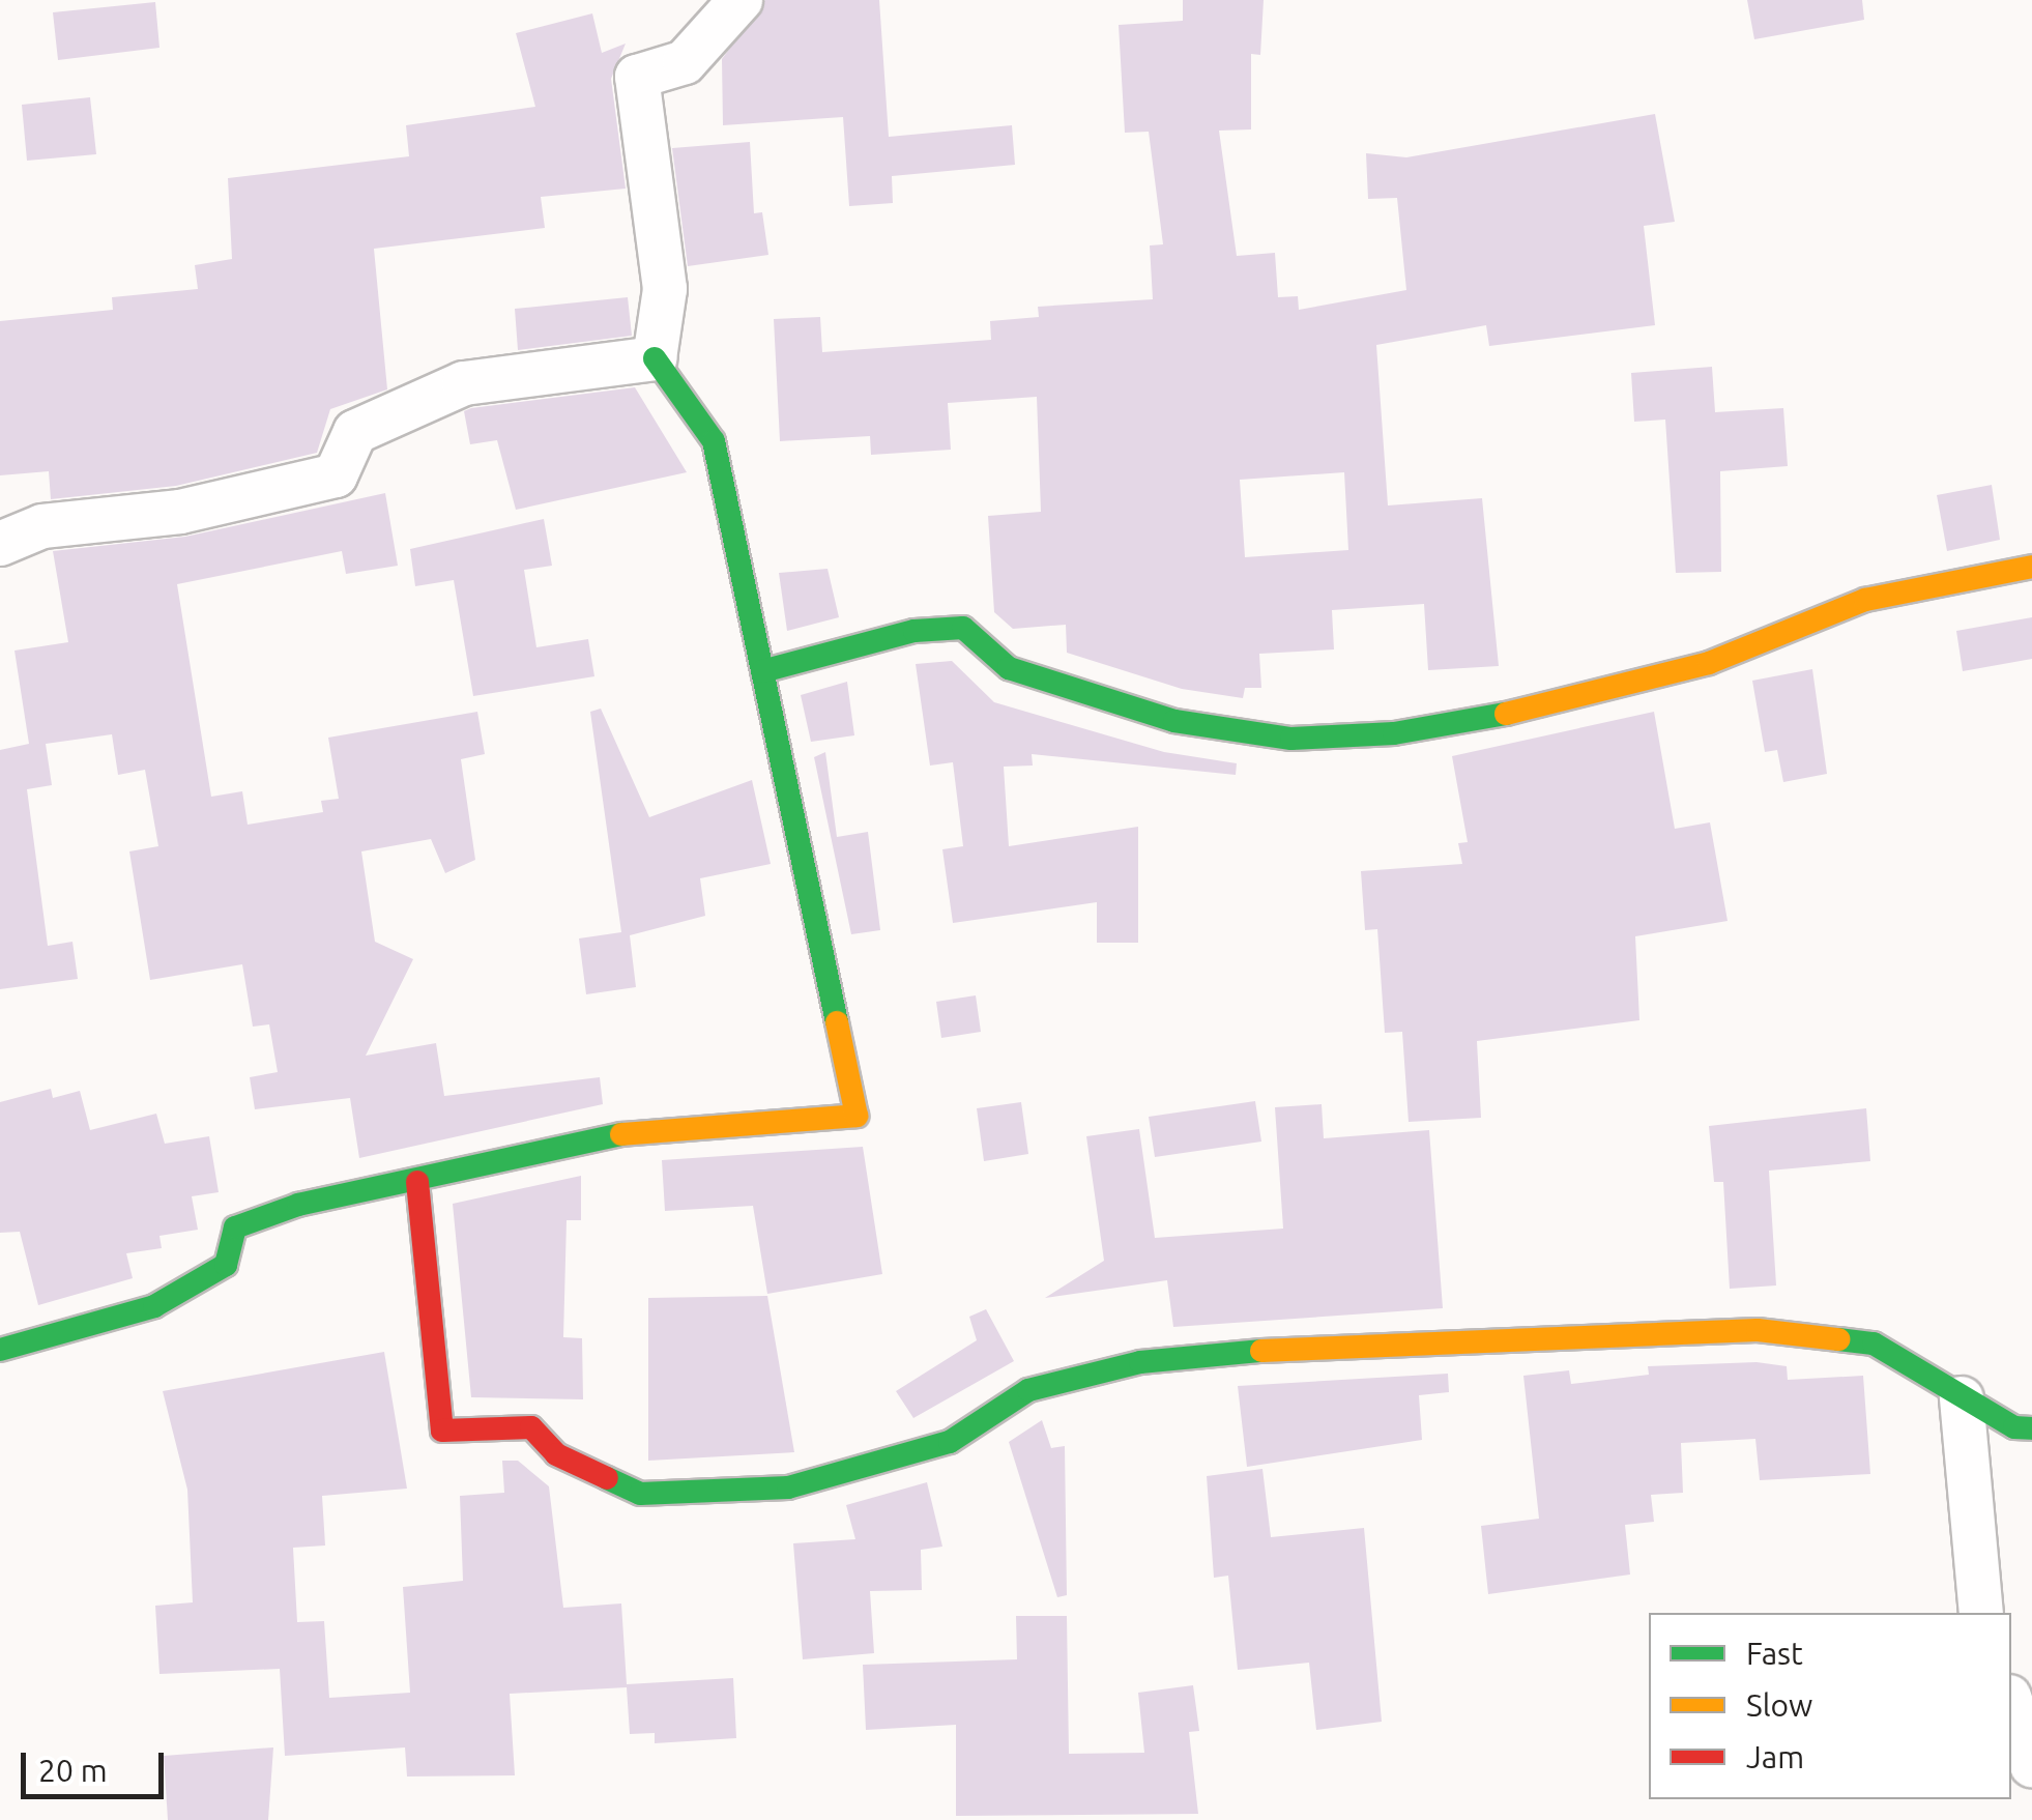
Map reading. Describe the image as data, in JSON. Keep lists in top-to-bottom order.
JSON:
{
  "legend": ["Fast", "Slow", "Jam"],
  "scale_bar": "20 m"
}
